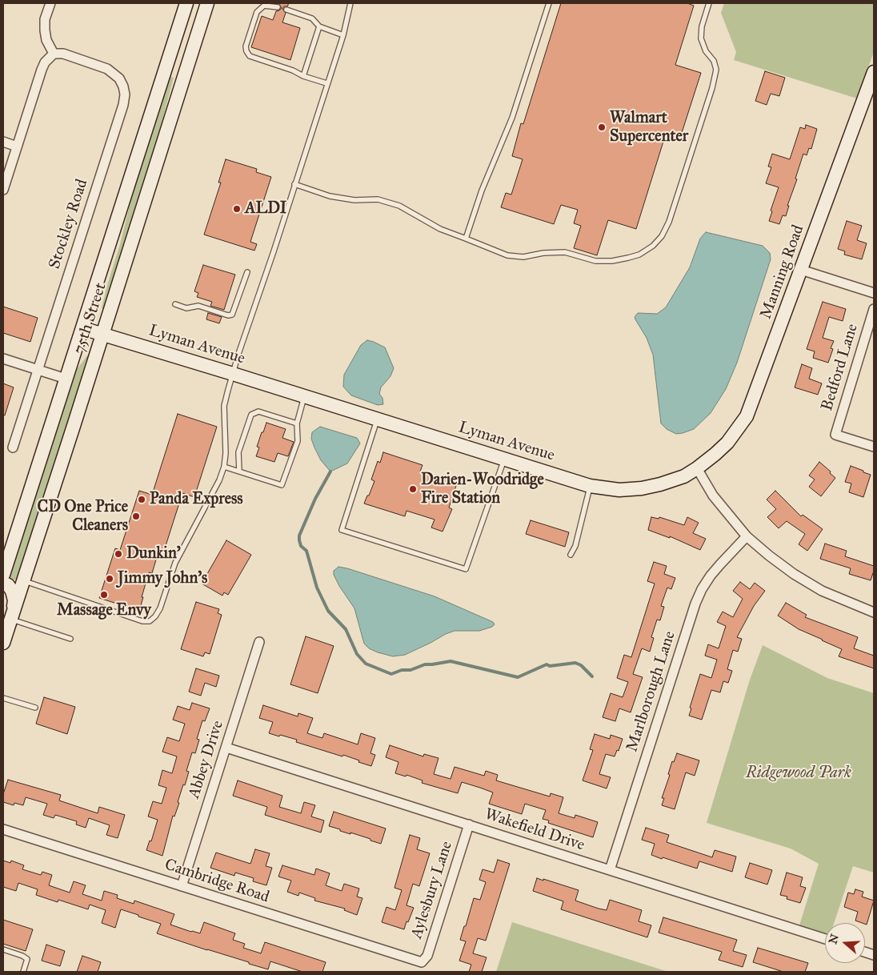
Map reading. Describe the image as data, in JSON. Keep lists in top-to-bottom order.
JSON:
{
  "streets": {
    "main road": ["Manning Road", "75th Street", "Lyman Avenue"],
    "street": [
      "Stockley Road",
      "Bedford Lane",
      "Marlborough Lane",
      "Abbey Drive",
      "Wakefield Drive",
      "Cambridge Road",
      "Aylesbury Lane"
    ]
  },
  "crossings": [
    ["Manning Road", "Lyman Avenue"],
    ["75th Street", "Lyman Avenue"],
    ["Marlborough Lane", "Wakefield Drive"],
    ["Abbey Drive", "Wakefield Drive"],
    ["Abbey Drive", "Cambridge Road"],
    ["Wakefield Drive", "Aylesbury Lane"],
    ["Cambridge Road", "Aylesbury Lane"]
  ],
  "parks": ["Ridgewood Park"],
  "places": [
    "Walmart Supercenter",
    "ALDI",
    "Darien-Woodridge Fire Station",
    "Panda Express",
    "CD One Price Cleaners",
    "Dunkin'",
    "Jimmy John's",
    "Massage Envy"
  ],
  "north": "left"
}
